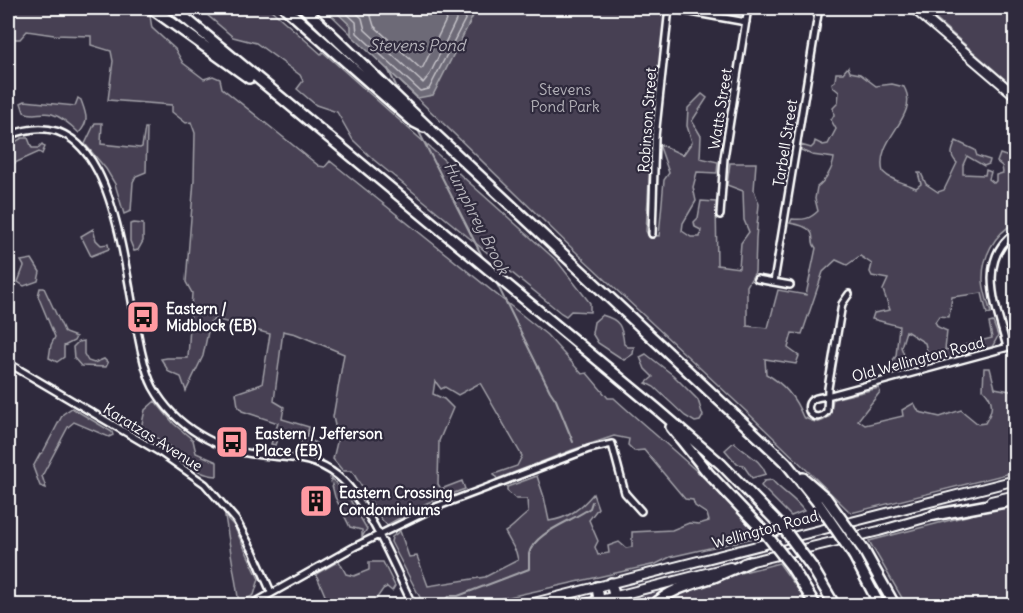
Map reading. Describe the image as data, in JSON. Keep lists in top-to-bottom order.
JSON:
{
  "streets": {
    "main road": ["Wellington Road"],
    "street": [
      "Watts Street",
      "Robinson Street",
      "Tarbell Street",
      "Old Wellington Road",
      "Karatzas Avenue"
    ]
  },
  "water": ["Stevens Pond", "Humphrey Brook"],
  "parks": ["Stevens Pond Park"],
  "places": {
    "bus stop": ["Eastern / Midblock (EB)", "Eastern / Jefferson Place (EB)"],
    "building": ["Eastern Crossing Condominiums"]
  }
}
